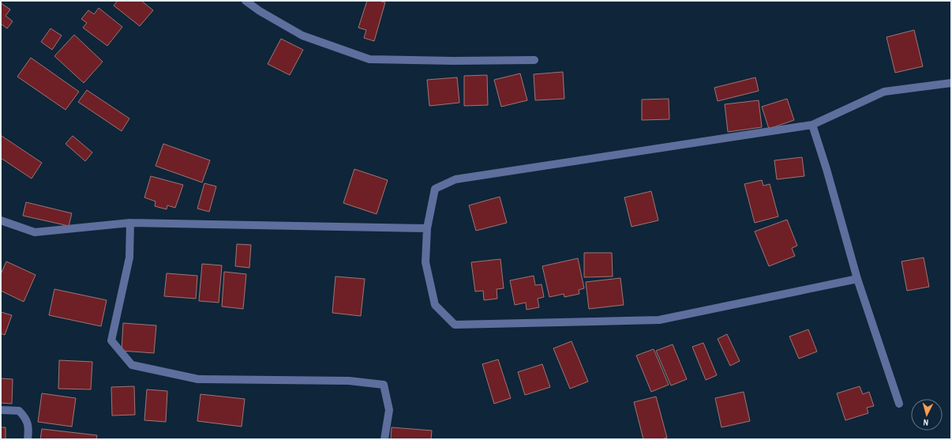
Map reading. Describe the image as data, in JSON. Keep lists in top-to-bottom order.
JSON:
{
  "north": "bottom"
}
